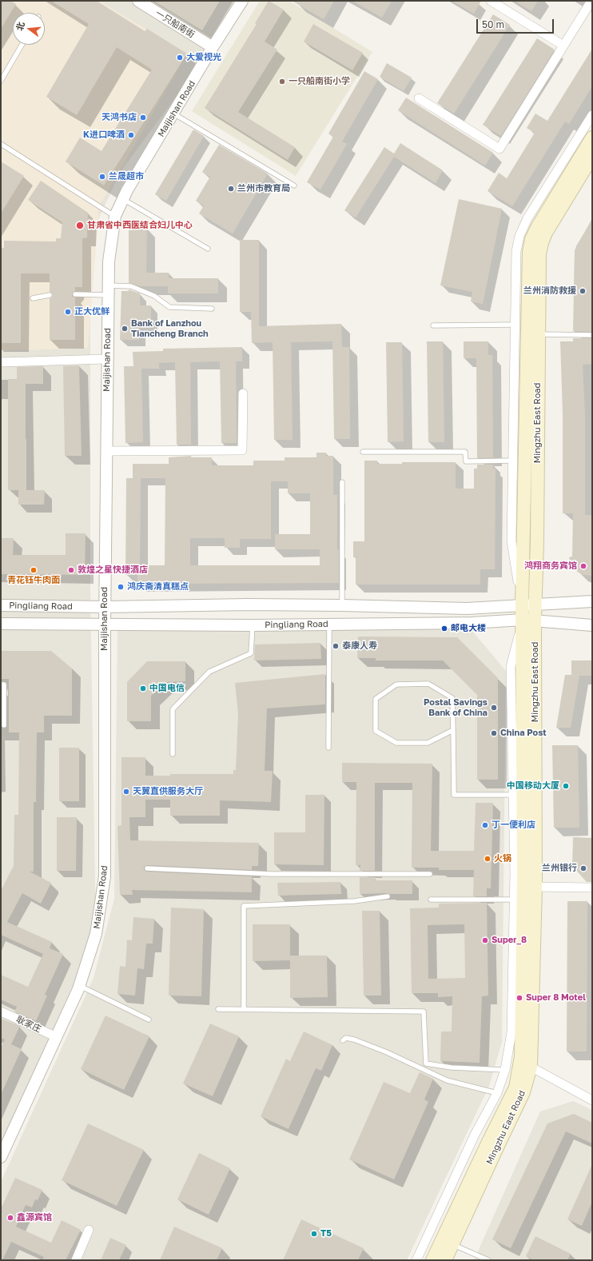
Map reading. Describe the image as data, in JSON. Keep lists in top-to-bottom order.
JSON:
{
  "streets": {
    "main road": ["Mingzhu East Road"],
    "street": [
      "一只船南街",
      "Maijishan Road",
      "Pingliang Road",
      "耿家庄"
    ]
  },
  "crossings": [
    ["一只船南街", "Maijishan Road"],
    ["Maijishan Road", "Pingliang Road"],
    ["Maijishan Road", "耿家庄"],
    ["Mingzhu East Road", "Pingliang Road"]
  ],
  "places": [
    "大爱视光",
    "一只船南街小学",
    "天鸿书店",
    "K进口啤酒",
    "兰晟超市",
    "兰州市教育局",
    "甘肃省中西医结合妇儿中心",
    "兰州消防救援",
    "正大优鲜",
    "Bank of Lanzhou Tiancheng Branch",
    "鸿翔商务宾馆",
    "青花钰牛肉面",
    "敦煌之星快捷酒店",
    "鸿庆斋清真糕点",
    "邮电大楼",
    "泰康人寿",
    "中国电信",
    "Postal Savings Bank of China",
    "China Post",
    "中国移动大厦",
    "天翼直供服务大厅",
    "丁一便利店",
    "火锅",
    "兰州银行",
    "Super_8",
    "Super 8 Motel",
    "鑫源宾馆",
    "T5"
  ],
  "scale_bar": "50 m",
  "north": "left"
}
